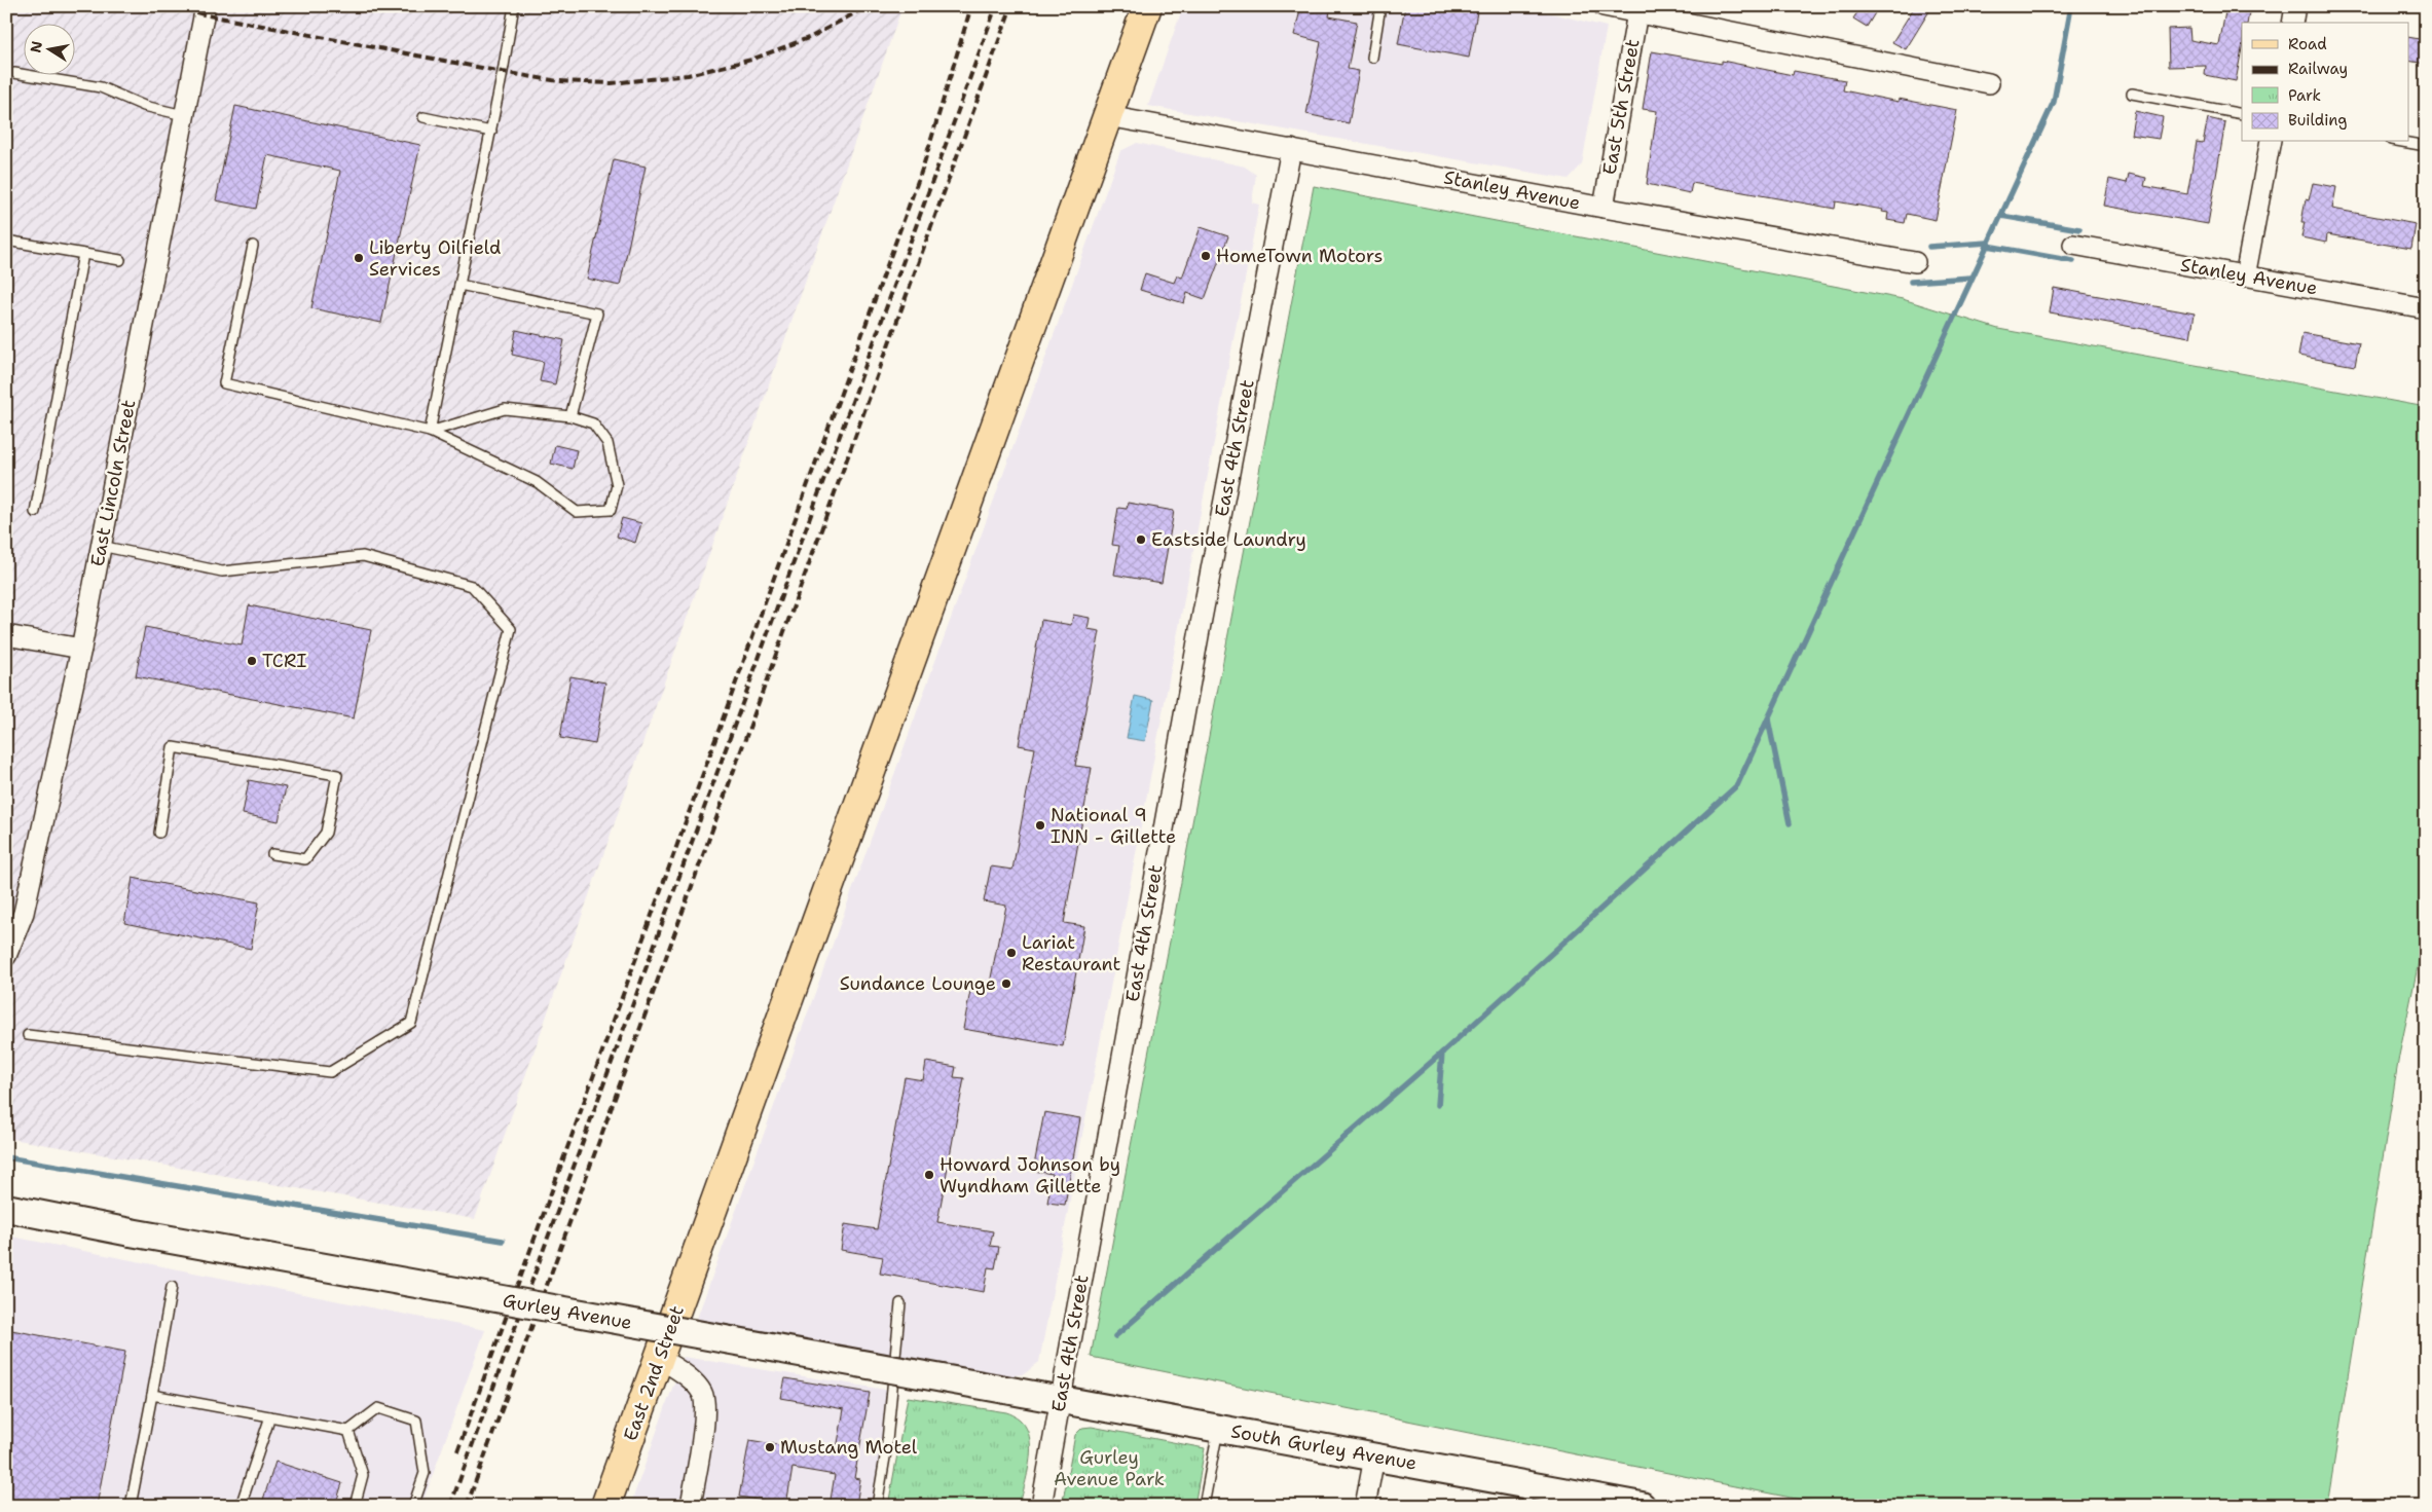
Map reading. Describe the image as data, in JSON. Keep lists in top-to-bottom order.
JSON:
{
  "streets": {
    "main road": ["East 2nd Street"],
    "street": [
      "East 5th Street",
      "Stanley Avenue",
      "East 4th Street",
      "East Lincoln Street",
      "Gurley Avenue",
      "South Gurley Avenue"
    ]
  },
  "crossings": [
    ["East 5th Street", "Stanley Avenue"],
    ["Stanley Avenue", "East 4th Street"],
    ["Stanley Avenue", "East 2nd Street"],
    ["East 4th Street", "South Gurley Avenue"],
    ["Gurley Avenue", "South Gurley Avenue"]
  ],
  "parks": ["Gurley Avenue Park"],
  "places": [
    "HomeTown Motors",
    "Liberty Oilfield Services",
    "Eastside Laundry",
    "TCRI",
    "National 9 INN - Gillette",
    "Lariat Restaurant",
    "Sundance Lounge",
    "Howard Johnson by Wyndham Gillette",
    "Mustang Motel"
  ],
  "legend": [
    "Road",
    "Railway",
    "Park",
    "Building"
  ],
  "north": "left"
}
